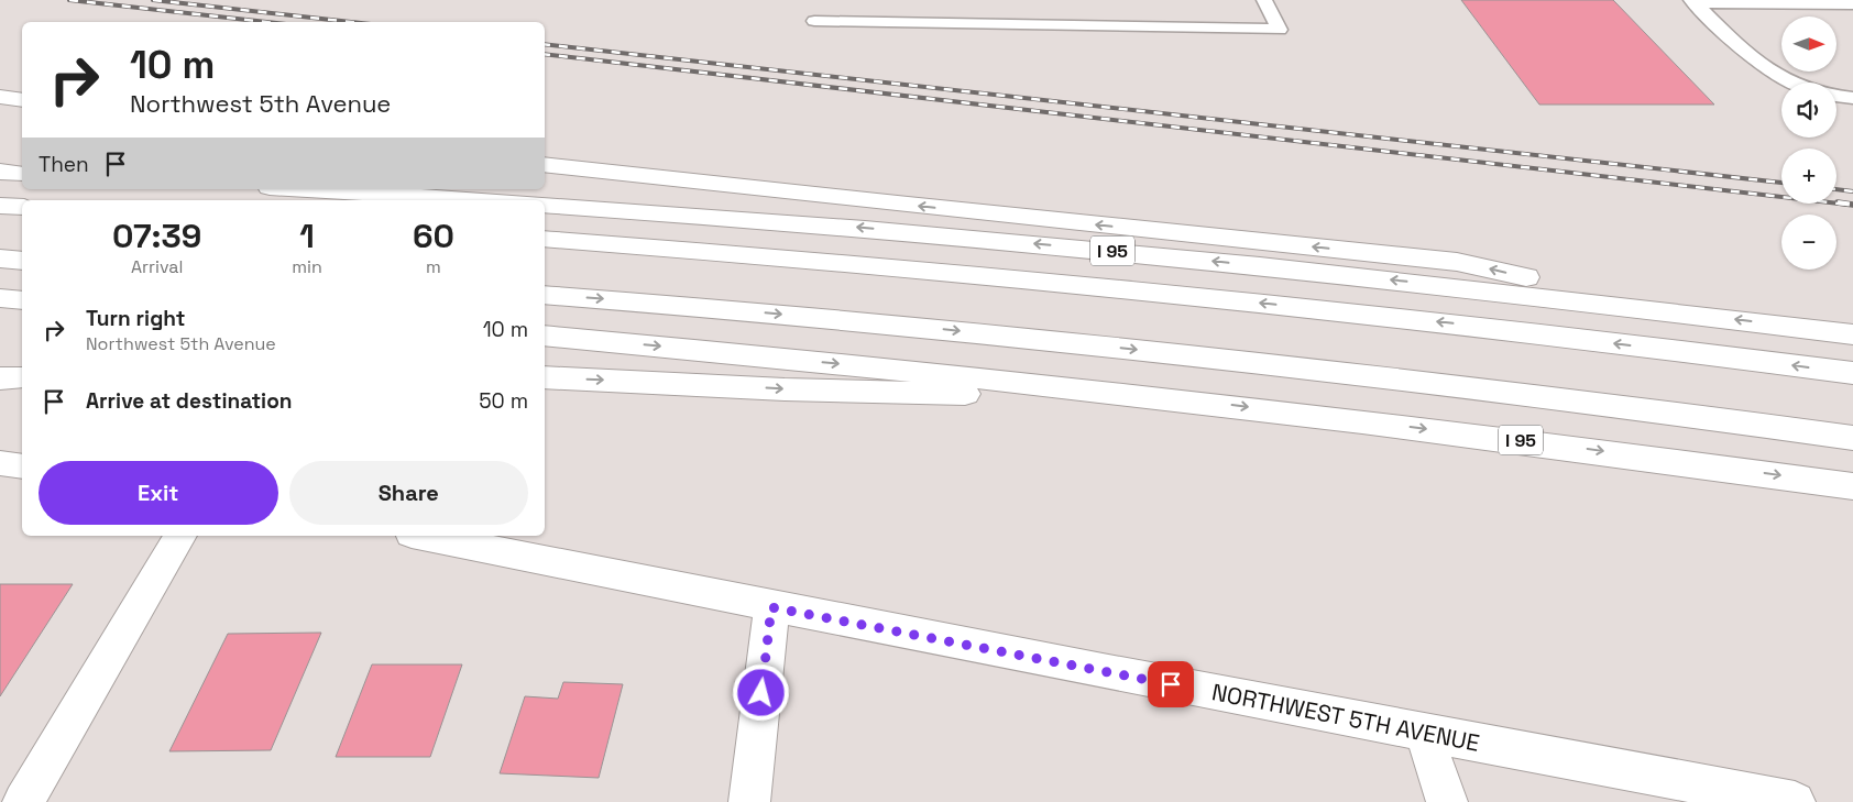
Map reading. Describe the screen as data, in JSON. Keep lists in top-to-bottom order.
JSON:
{
  "streets": {
    "main road": ["I 95", "NORTHWEST 5TH AVENUE"]
  },
  "north": "right",
  "page": {
    "map_buttons": ["+", "−"],
    "turn": ["10 m", "Northwest 5th Avenue"],
    "then": "Then",
    "eta": [
      "07:39",
      "Arrival",
      "1",
      "min",
      "60",
      "m"
    ],
    "list": [
      {
        "name": "Turn right",
        "note": "Northwest 5th Avenue",
        "value": "10 m"
      },
      {
        "name": "Arrive at destination",
        "value": "50 m"
      }
    ],
    "buttons": ["Exit", "Share"]
  }
}
